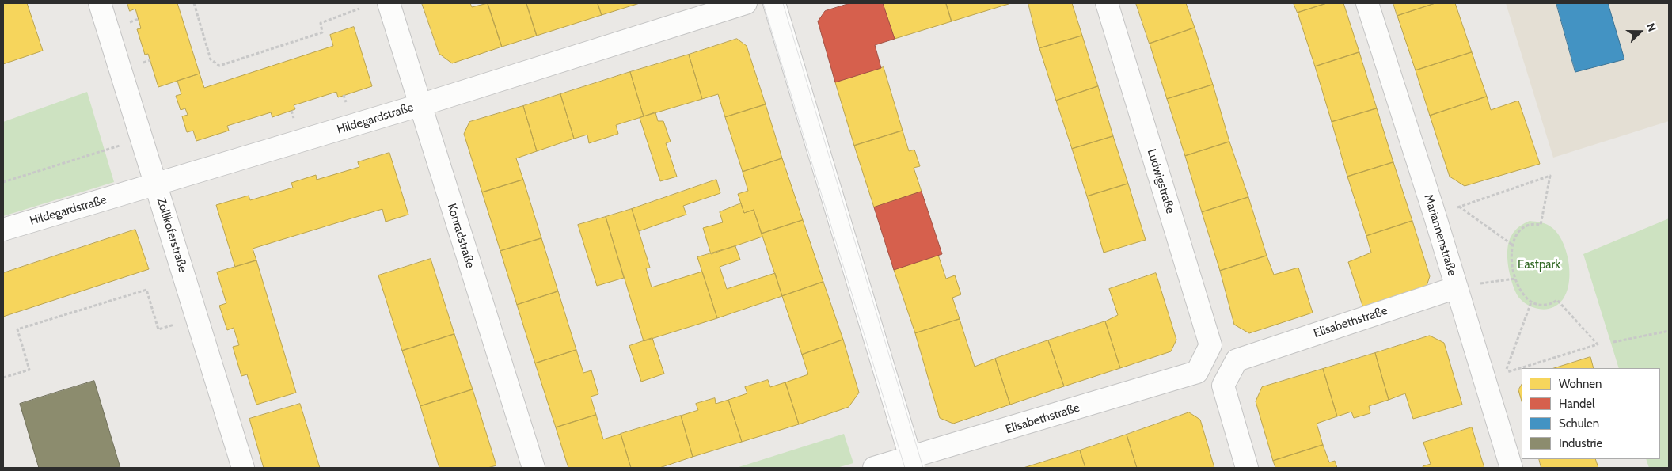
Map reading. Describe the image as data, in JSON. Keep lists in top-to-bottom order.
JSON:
{
  "streets": {
    "street": [
      "Hildegardstraße",
      "Ludwigstraße",
      "Zollikoferstraße",
      "Mariannenstraße",
      "Konradstraße",
      "Elisabethstraße"
    ]
  },
  "crossings": [
    ["Hildegardstraße", "Zollikoferstraße"],
    ["Hildegardstraße", "Konradstraße"],
    ["Ludwigstraße", "Elisabethstraße"],
    ["Mariannenstraße", "Elisabethstraße"]
  ],
  "parks": ["Eastpark"],
  "legend": [
    "Wohnen",
    "Handel",
    "Schulen",
    "Industrie"
  ],
  "north": "right"
}
